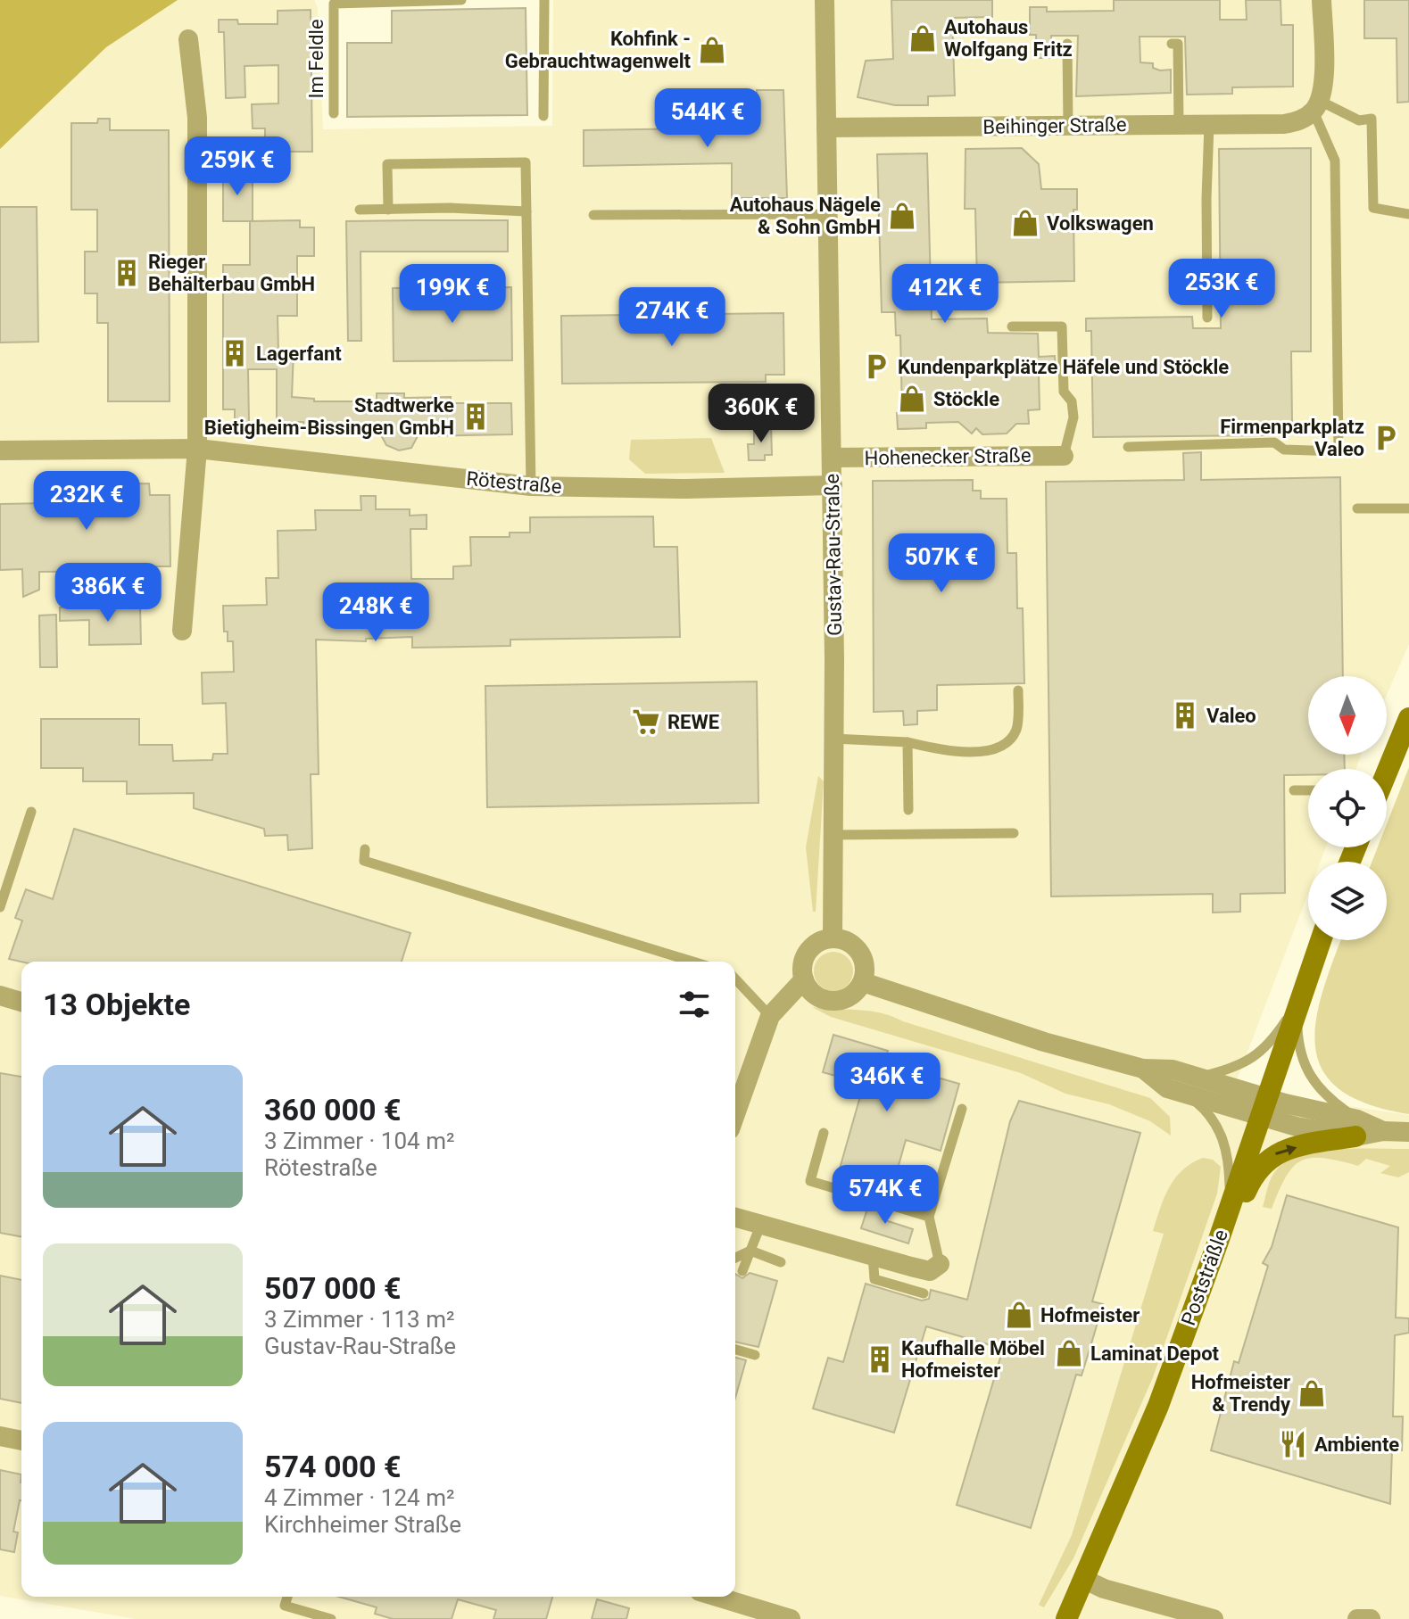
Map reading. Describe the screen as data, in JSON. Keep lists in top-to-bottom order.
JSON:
{
  "streets": {
    "main road": ["Poststräßle"],
    "street": [
      "Beihinger Straße",
      "Hohenecker Straße",
      "Rötestraße",
      "Gustav-Rau-Straße"
    ],
    "lane": ["Im Feldle"]
  },
  "crossings": [
    ["Beihinger Straße", "Gustav-Rau-Straße"],
    ["Hohenecker Straße", "Gustav-Rau-Straße"],
    ["Rötestraße", "Gustav-Rau-Straße"]
  ],
  "places": {
    "shop": [
      "Autohaus Wolfgang Fritz",
      "Kohfink - Gebrauchtwagenwelt",
      "Autohaus Nägele & Sohn GmbH",
      "Volkswagen",
      "Stöckle",
      "Hofmeister",
      "Laminat Depot",
      "Hofmeister & Trendy"
    ],
    "building": [
      "Rieger Behälterbau GmbH",
      "Lagerfant",
      "Stadtwerke Bietigheim-Bissingen GmbH",
      "Valeo",
      "Kaufhalle Möbel Hofmeister"
    ],
    "parking": ["Kundenparkplätze Häfele und Stöckle", "Firmenparkplatz Valeo"],
    "supermarket": ["REWE"],
    "restaurant": ["Ambiente"]
  },
  "north": "bottom",
  "page": {
    "price": [
      "544K €",
      "259K €",
      "253K €",
      "199K €",
      "412K €",
      "274K €",
      "360K €",
      "232K €",
      "507K €",
      "386K €",
      "248K €",
      "346K €",
      "574K €"
    ],
    "heading": "13 Objekte",
    "list": [
      {
        "name": "360 000 €",
        "note": "3 Zimmer · 104 m² · Rötestraße"
      },
      {
        "name": "507 000 €",
        "note": "3 Zimmer · 113 m² · Gustav-Rau-Straße"
      },
      {
        "name": "574 000 €",
        "note": "4 Zimmer · 124 m² · Kirchheimer Straße"
      }
    ]
  }
}
